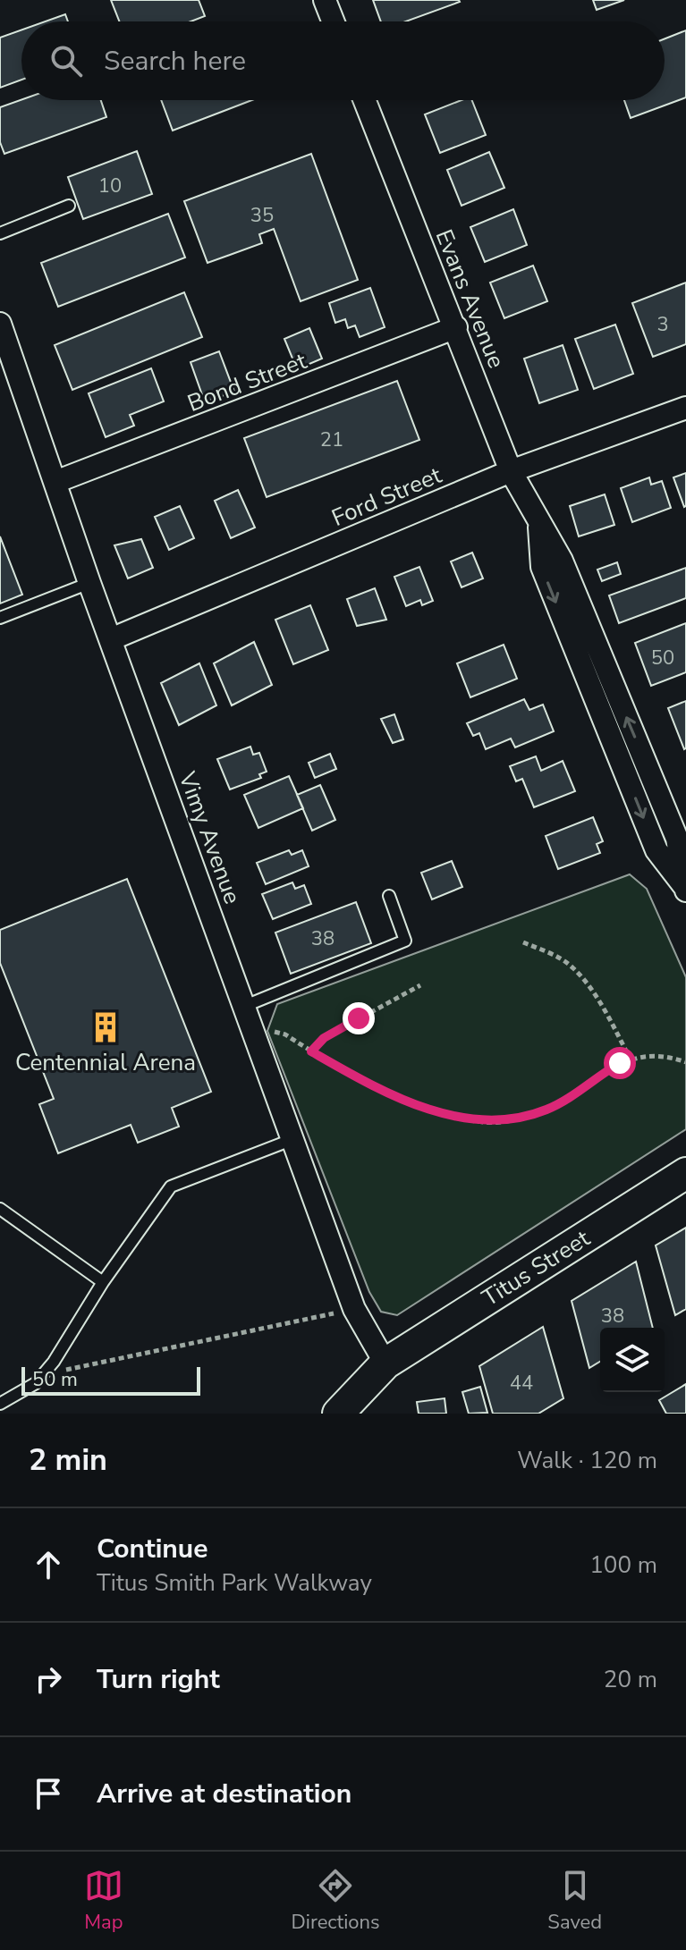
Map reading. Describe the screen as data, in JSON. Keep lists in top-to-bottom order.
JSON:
{
  "streets": {
    "main road": ["Titus Street"],
    "street": [
      "Evans Avenue",
      "Bond Street",
      "Ford Street",
      "Vimy Avenue"
    ]
  },
  "crossings": [
    ["Evans Avenue", "Bond Street"],
    ["Evans Avenue", "Ford Street"],
    ["Bond Street", "Vimy Avenue"],
    ["Ford Street", "Vimy Avenue"],
    ["Vimy Avenue", "Titus Street"]
  ],
  "places": {
    "building": ["Centennial Arena"]
  },
  "house_numbers": [
    "10",
    "35",
    "3",
    "21",
    "50",
    "38",
    "38",
    "44"
  ],
  "scale_bar": "50 m",
  "page": {
    "search": "Search here",
    "scale": "50 m",
    "heading": ["2 min", "Walk · 120 m"],
    "list": [
      ["Continue", "Titus Smith Park Walkway", "100 m"],
      ["Turn right", "20 m"],
      "Arrive at destination"
    ],
    "nav": ["Map", "Directions", "Saved"]
  }
}
